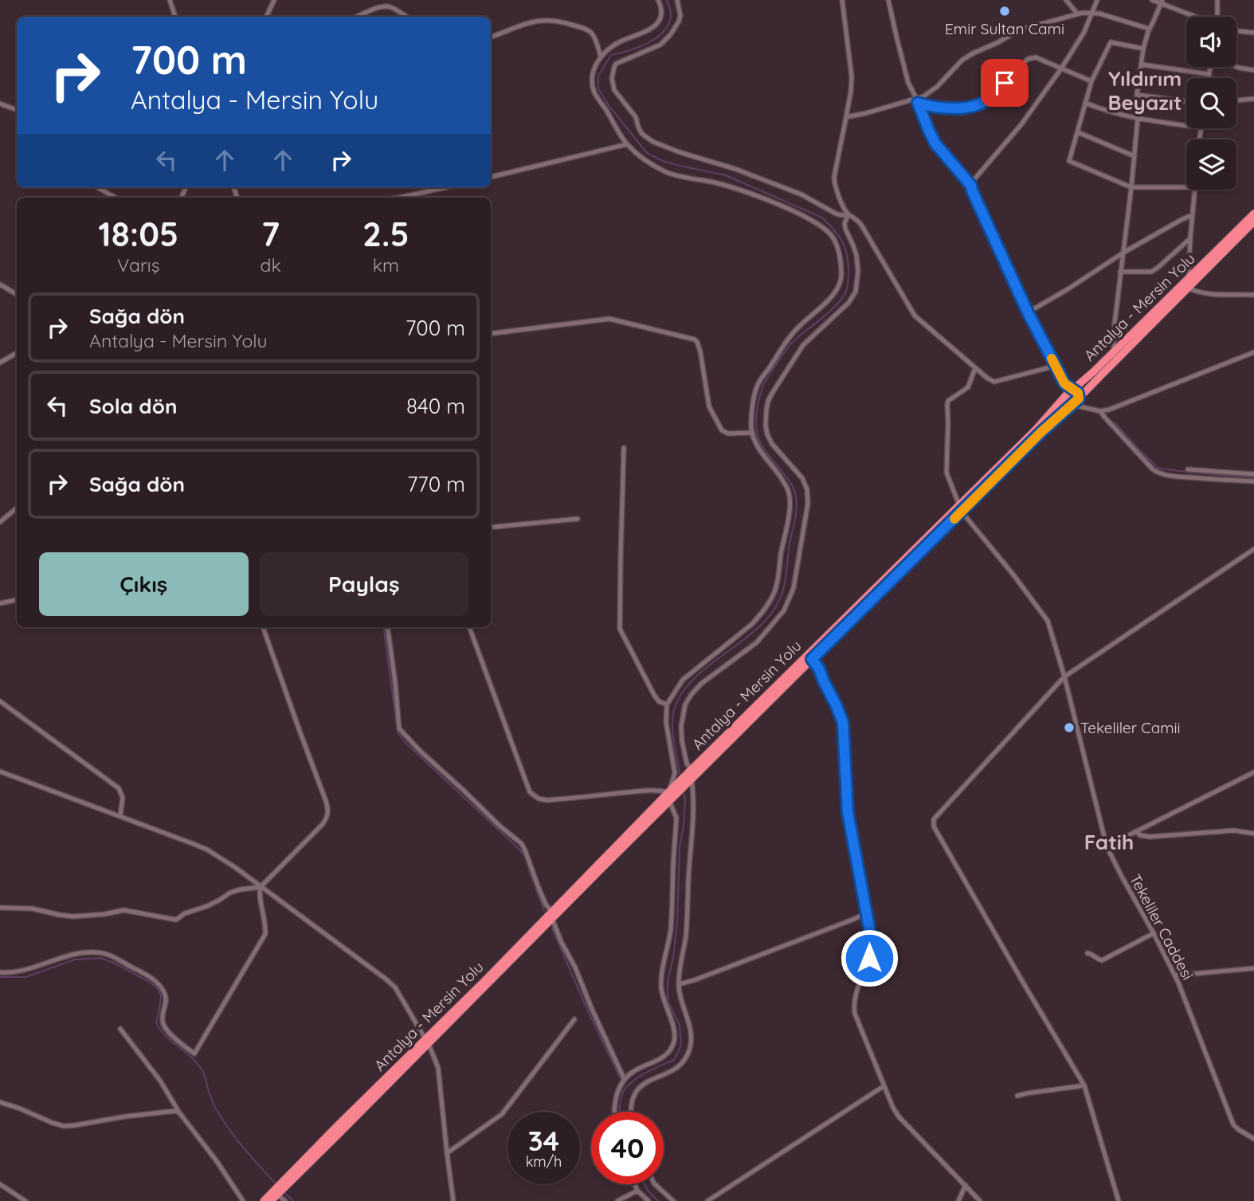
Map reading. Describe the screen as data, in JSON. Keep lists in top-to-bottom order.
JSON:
{
  "streets": {
    "highway": ["Antalya - Mersin Yolu"],
    "street": ["Tekeliler Caddesi"]
  },
  "crossings": [
    ["Antalya - Mersin Yolu", "Tekeliler Caddesi"]
  ],
  "districts": ["Yıldırım Beyazıt", "Fatih"],
  "places": ["Emir Sultan Cami", "Tekeliler Camii"],
  "page": {
    "turn": ["700 m", "Antalya - Mersin Yolu"],
    "eta": [
      "18:05",
      "Varış",
      "7",
      "dk",
      "2.5",
      "km"
    ],
    "list": [
      {
        "name": "Sağa dön",
        "note": "Antalya - Mersin Yolu",
        "value": "700 m"
      },
      {
        "name": "Sola dön",
        "value": "840 m"
      },
      {
        "name": "Sağa dön",
        "value": "770 m"
      }
    ],
    "buttons": ["Çıkış", "Paylaş"],
    "speed": "34 km/h",
    "limit": "40"
  }
}
